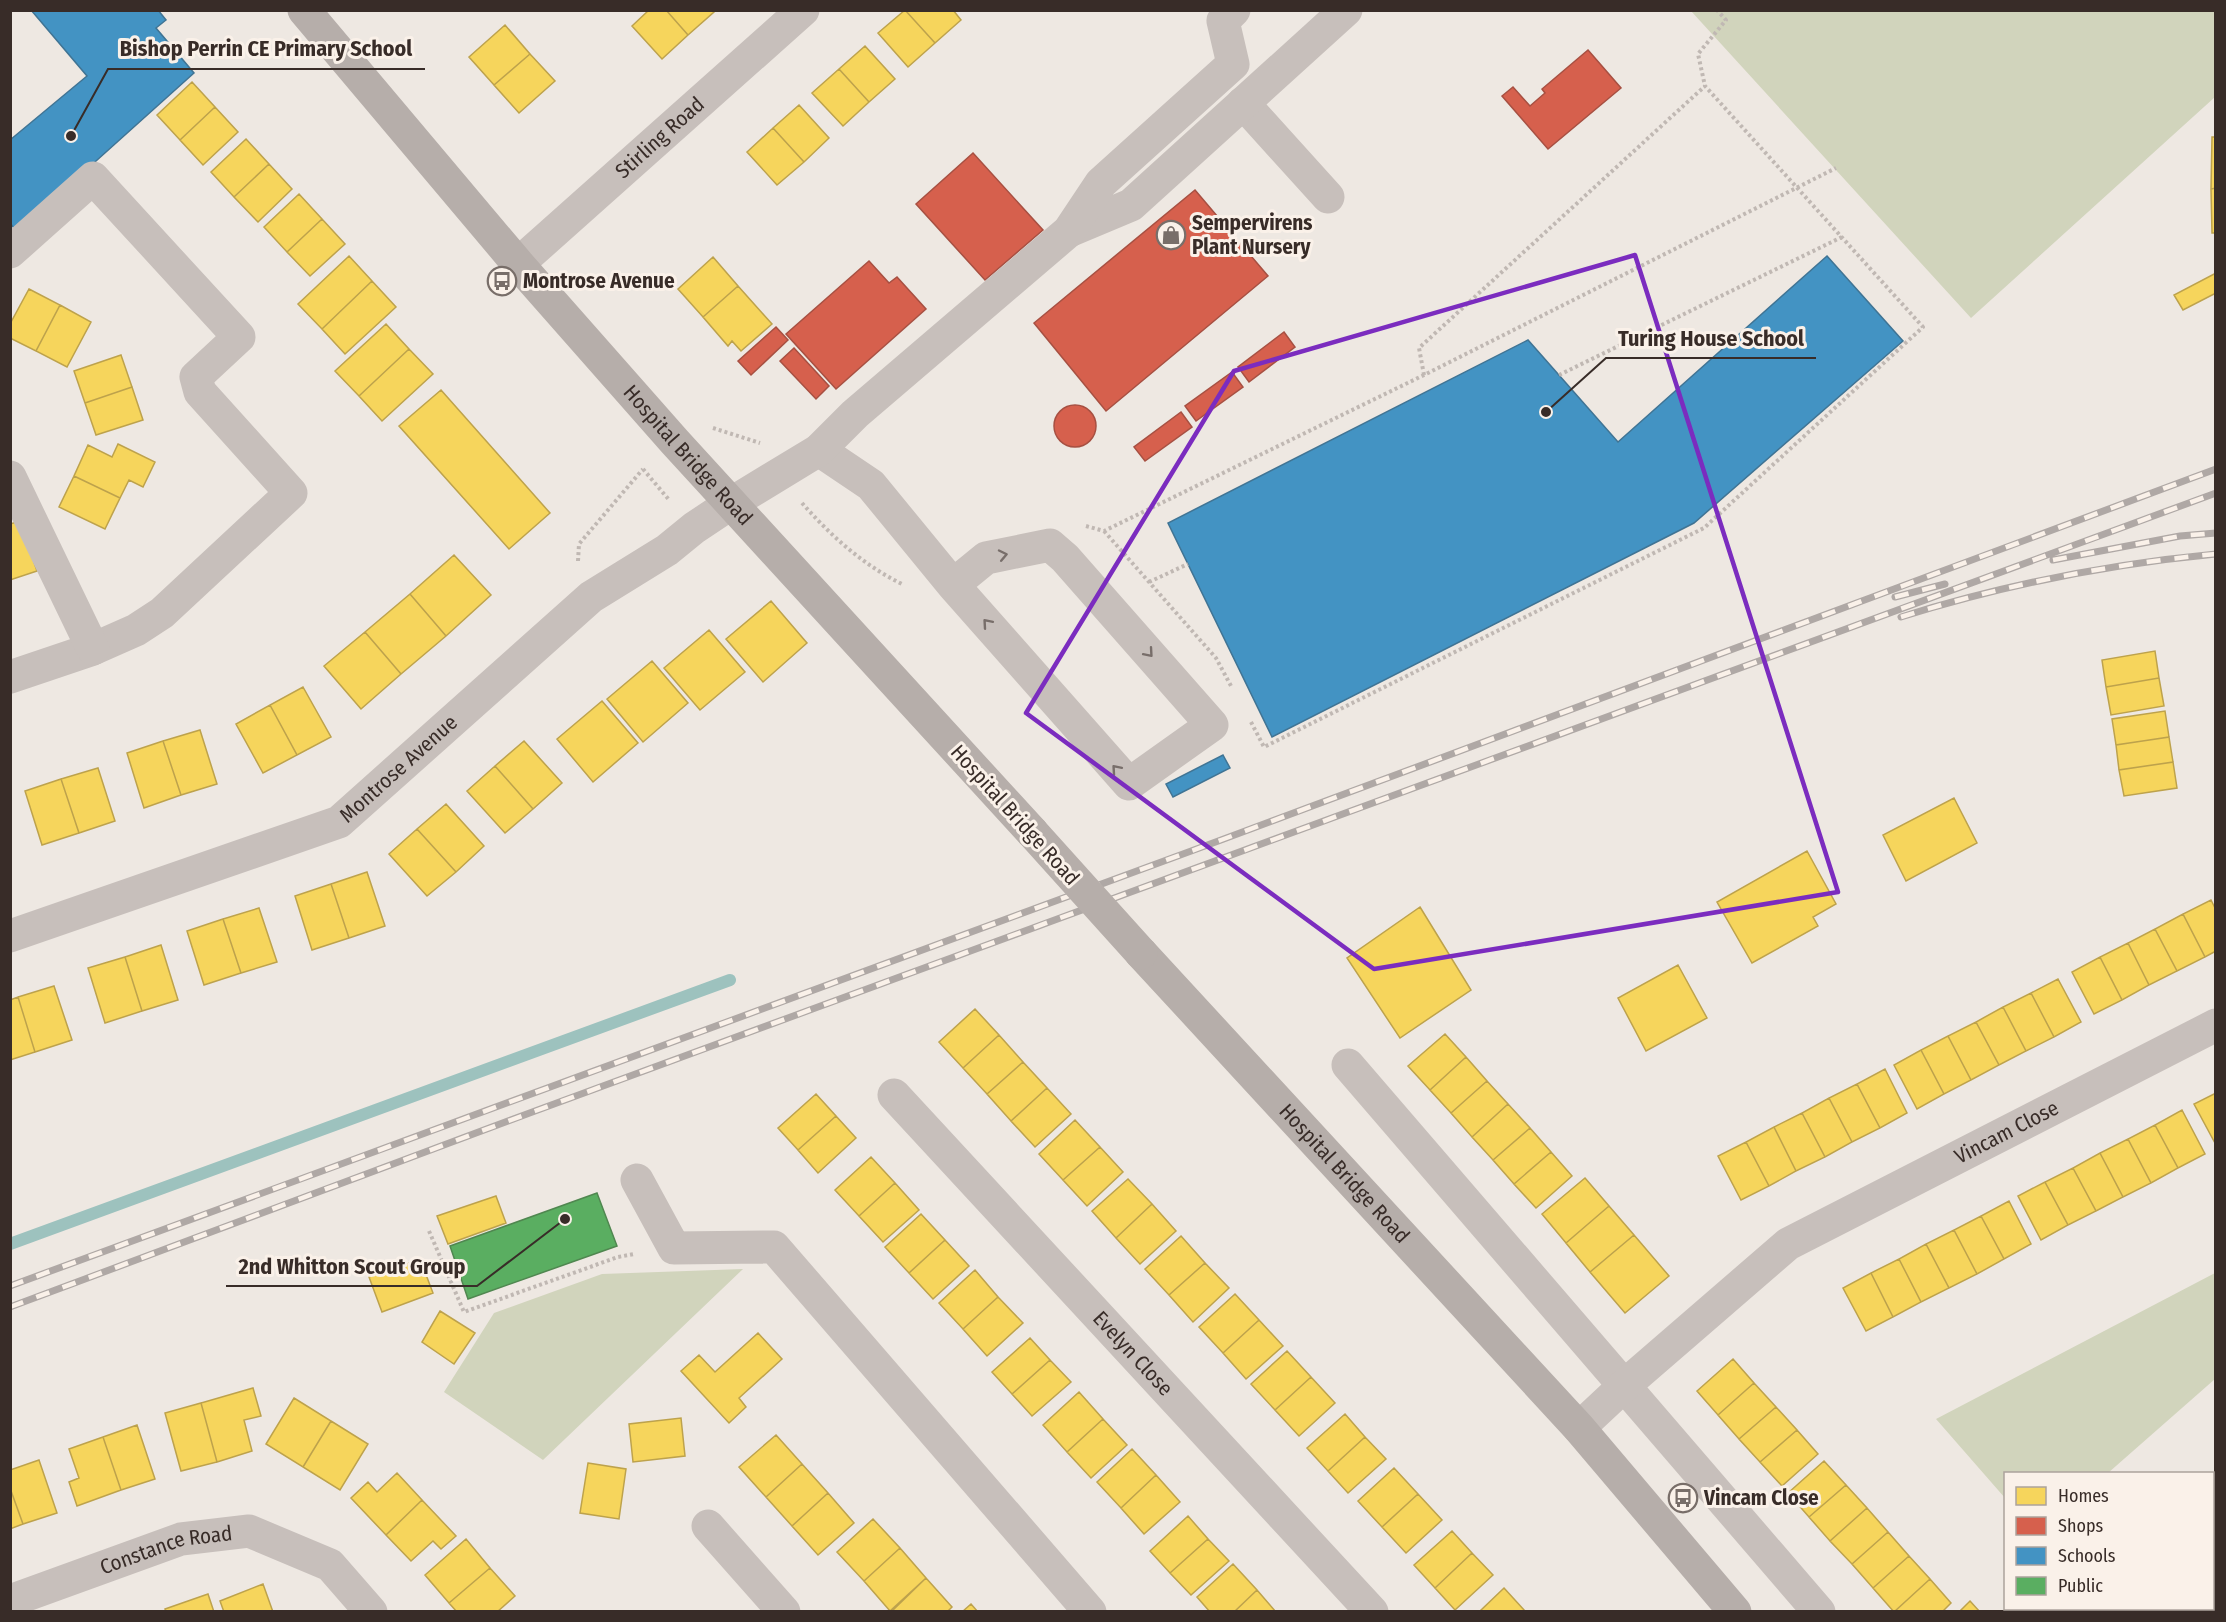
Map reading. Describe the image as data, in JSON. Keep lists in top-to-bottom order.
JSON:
{
  "streets": {
    "main road": ["Hospital Bridge Road"],
    "street": [
      "Stirling Road",
      "Montrose Avenue",
      "Vincam Close",
      "Evelyn Close",
      "Constance Road"
    ]
  },
  "crossings": [
    ["Stirling Road", "Hospital Bridge Road"],
    ["Hospital Bridge Road", "Montrose Avenue"],
    ["Hospital Bridge Road", "Vincam Close"]
  ],
  "places": {
    "other": ["Bishop Perrin CE Primary School", "Turing House School", "2nd Whitton Scout Group"],
    "shop": ["Sempervirens Plant Nursery"],
    "bus stop": ["Montrose Avenue", "Vincam Close"]
  },
  "legend": [
    "Homes",
    "Shops",
    "Schools",
    "Public"
  ]
}
